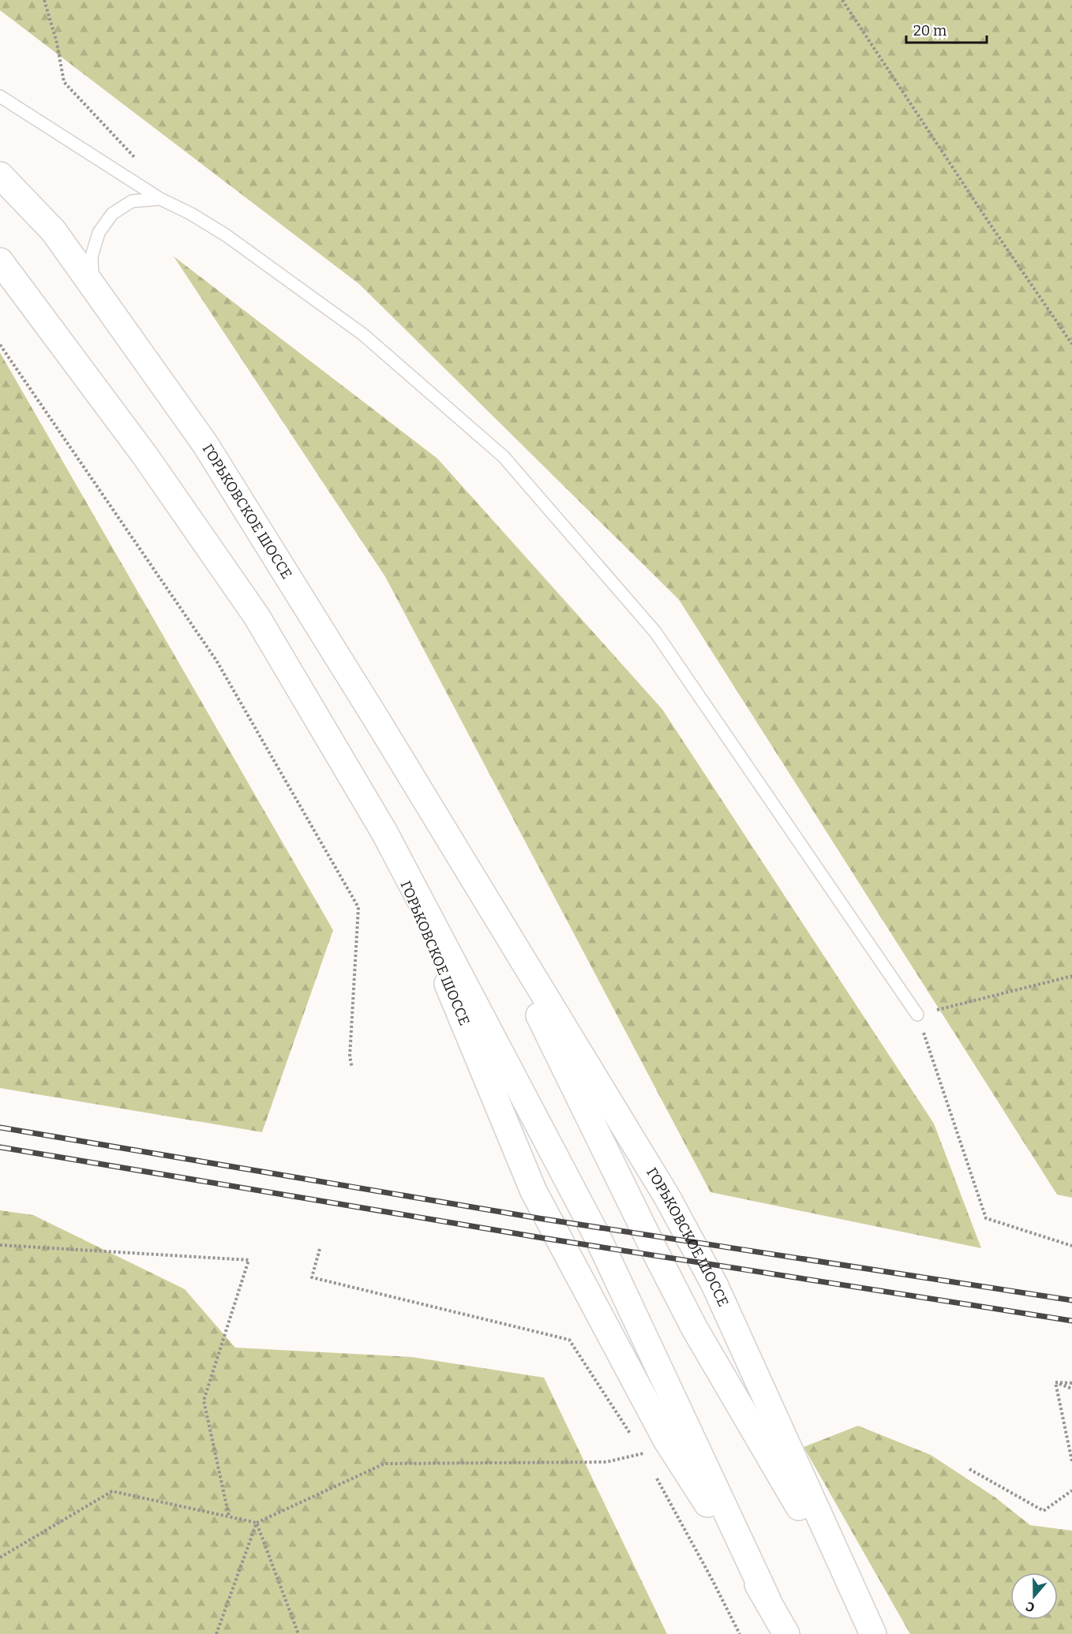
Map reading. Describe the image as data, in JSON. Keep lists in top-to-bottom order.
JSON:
{
  "streets": {
    "main road": ["ГОРЬКОВСКОЕ ШОССЕ"]
  },
  "scale_bar": "20 m",
  "north": "bottom"
}
